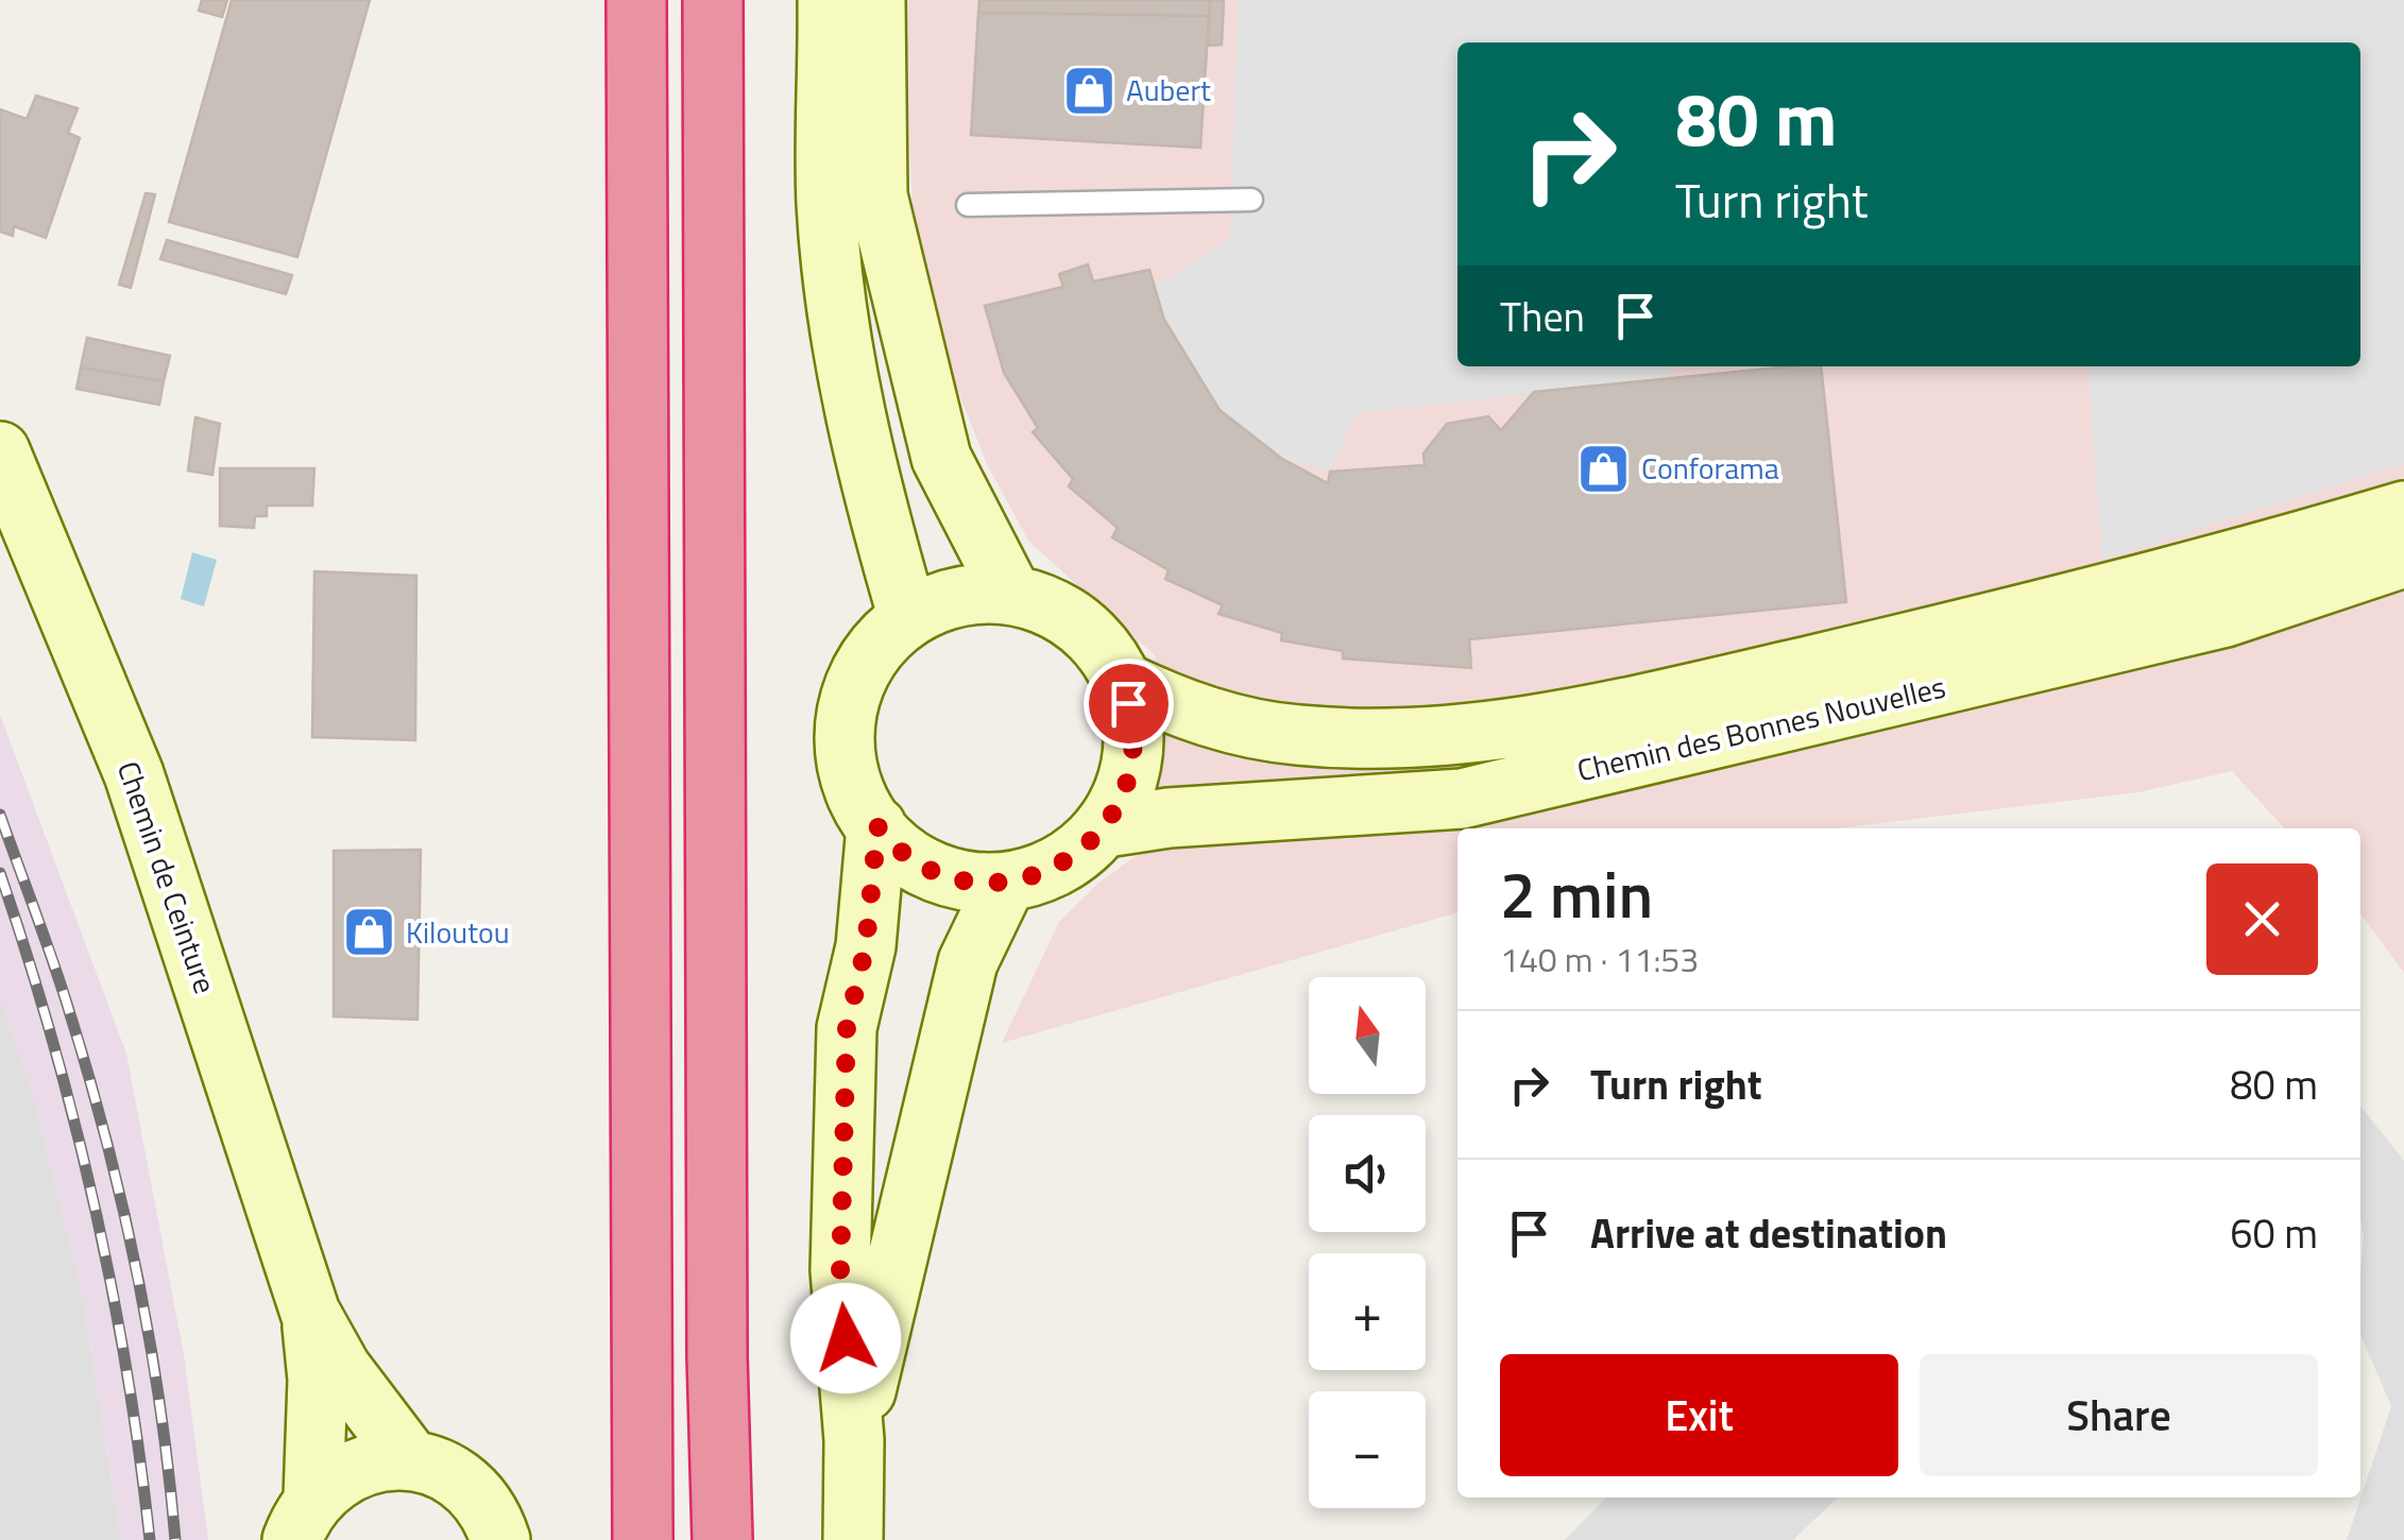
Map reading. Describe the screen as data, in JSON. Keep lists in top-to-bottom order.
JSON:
{
  "streets": {
    "main road": ["Chemin des Bonnes Nouvelles", "Chemin de Ceinture"]
  },
  "places": {
    "shop": ["Aubert", "Conforama", "Kiloutou"]
  },
  "north": "top",
  "page": {
    "turn": ["80 m", "Turn right"],
    "then": "Then",
    "heading": ["2 min", "140 m · 11:53"],
    "map_buttons": ["+", "−"],
    "list": [
      {
        "name": "Turn right",
        "value": "80 m"
      },
      {
        "name": "Arrive at destination",
        "value": "60 m"
      }
    ],
    "buttons": ["Exit", "Share"]
  }
}
